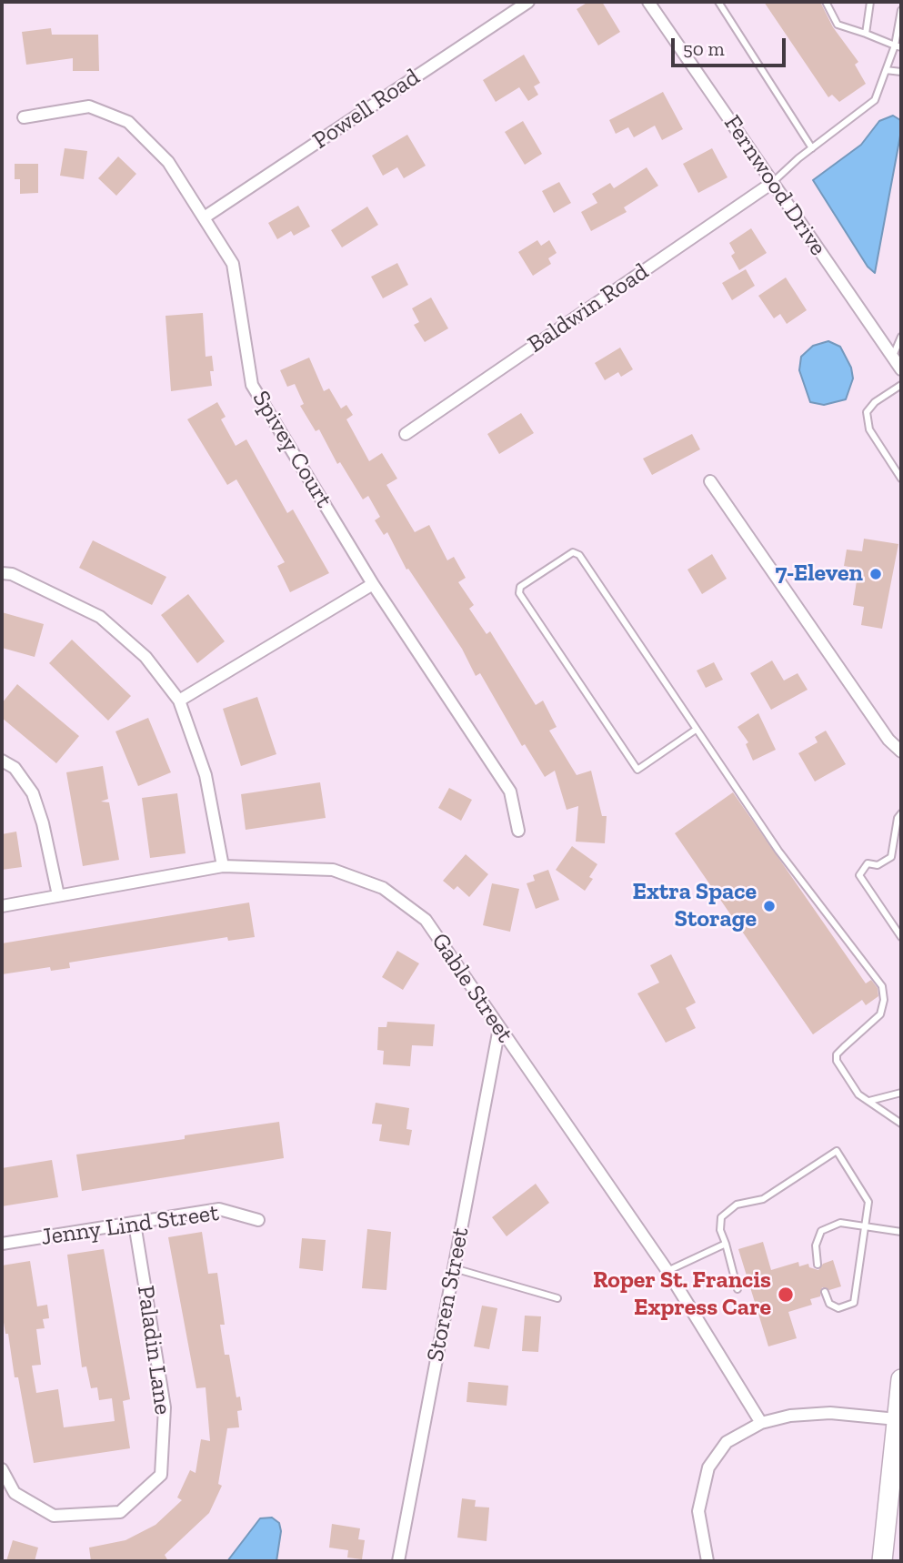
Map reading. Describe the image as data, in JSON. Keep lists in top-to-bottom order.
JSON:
{
  "streets": {
    "street": [
      "Powell Road",
      "Fernwood Drive",
      "Baldwin Road",
      "Spivey Court",
      "Gable Street",
      "Jenny Lind Street",
      "Storen Street",
      "Paladin Lane"
    ]
  },
  "crossings": [
    ["Powell Road", "Spivey Court"],
    ["Fernwood Drive", "Baldwin Road"],
    ["Gable Street", "Storen Street"],
    ["Jenny Lind Street", "Paladin Lane"]
  ],
  "places": ["7-Eleven", "Extra Space Storage", "Roper St. Francis Express Care"],
  "scale_bar": "50 m"
}
